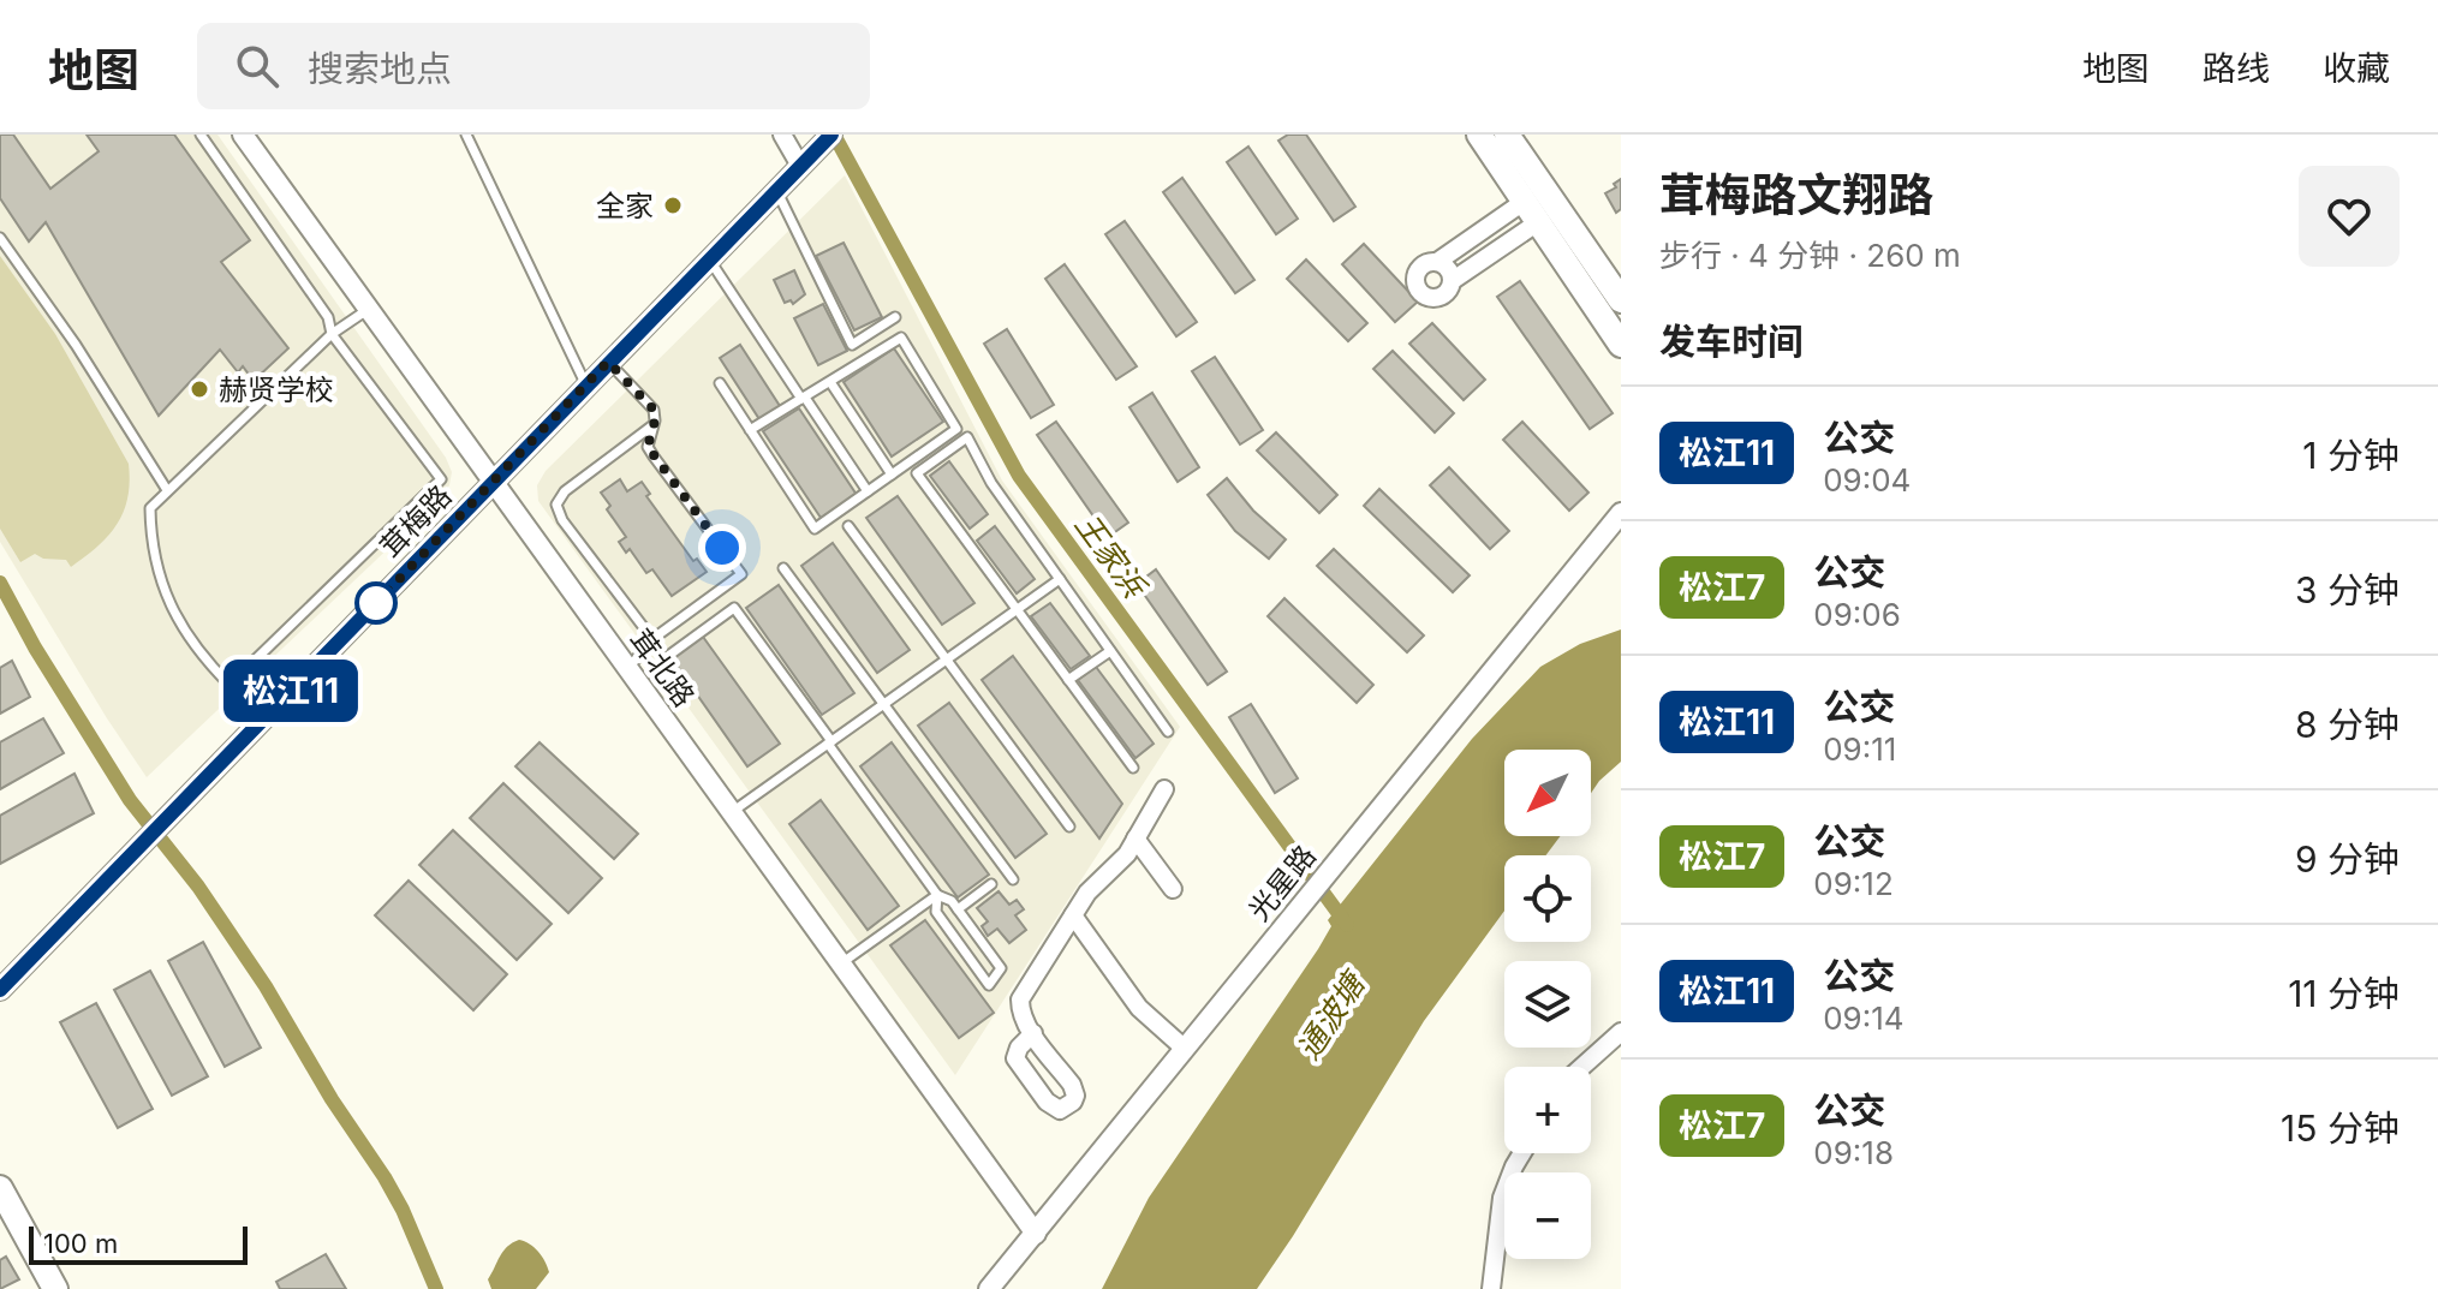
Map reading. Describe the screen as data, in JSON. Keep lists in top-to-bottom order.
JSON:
{
  "streets": {
    "street": ["茸梅路", "茸北路", "光星路"]
  },
  "crossings": [
    ["茸梅路", "茸北路"],
    ["茸北路", "光星路"]
  ],
  "water": ["王家浜", "通波塘"],
  "places": ["全家", "赫贤学校"],
  "lines": ["bus line 松江11"],
  "scale_bar": "100 m",
  "north": "bottom left",
  "page": {
    "header": "地图",
    "search": "搜索地点",
    "nav": ["地图", "路线", "收藏"],
    "on_map": "松江11",
    "heading": [
      ["茸梅路文翔路", "步行 · 4 分钟 · 260 m"],
      "发车时间"
    ],
    "list": [
      {
        "mark": "松江11",
        "name": "公交",
        "note": "09:04",
        "value": "1 分钟"
      },
      {
        "mark": "松江7",
        "name": "公交",
        "note": "09:06",
        "value": "3 分钟"
      },
      {
        "mark": "松江11",
        "name": "公交",
        "note": "09:11",
        "value": "8 分钟"
      },
      {
        "mark": "松江7",
        "name": "公交",
        "note": "09:12",
        "value": "9 分钟"
      },
      {
        "mark": "松江11",
        "name": "公交",
        "note": "09:14",
        "value": "11 分钟"
      },
      {
        "mark": "松江7",
        "name": "公交",
        "note": "09:18",
        "value": "15 分钟"
      }
    ],
    "map_buttons": ["+", "−"],
    "scale": "100 m"
  }
}
